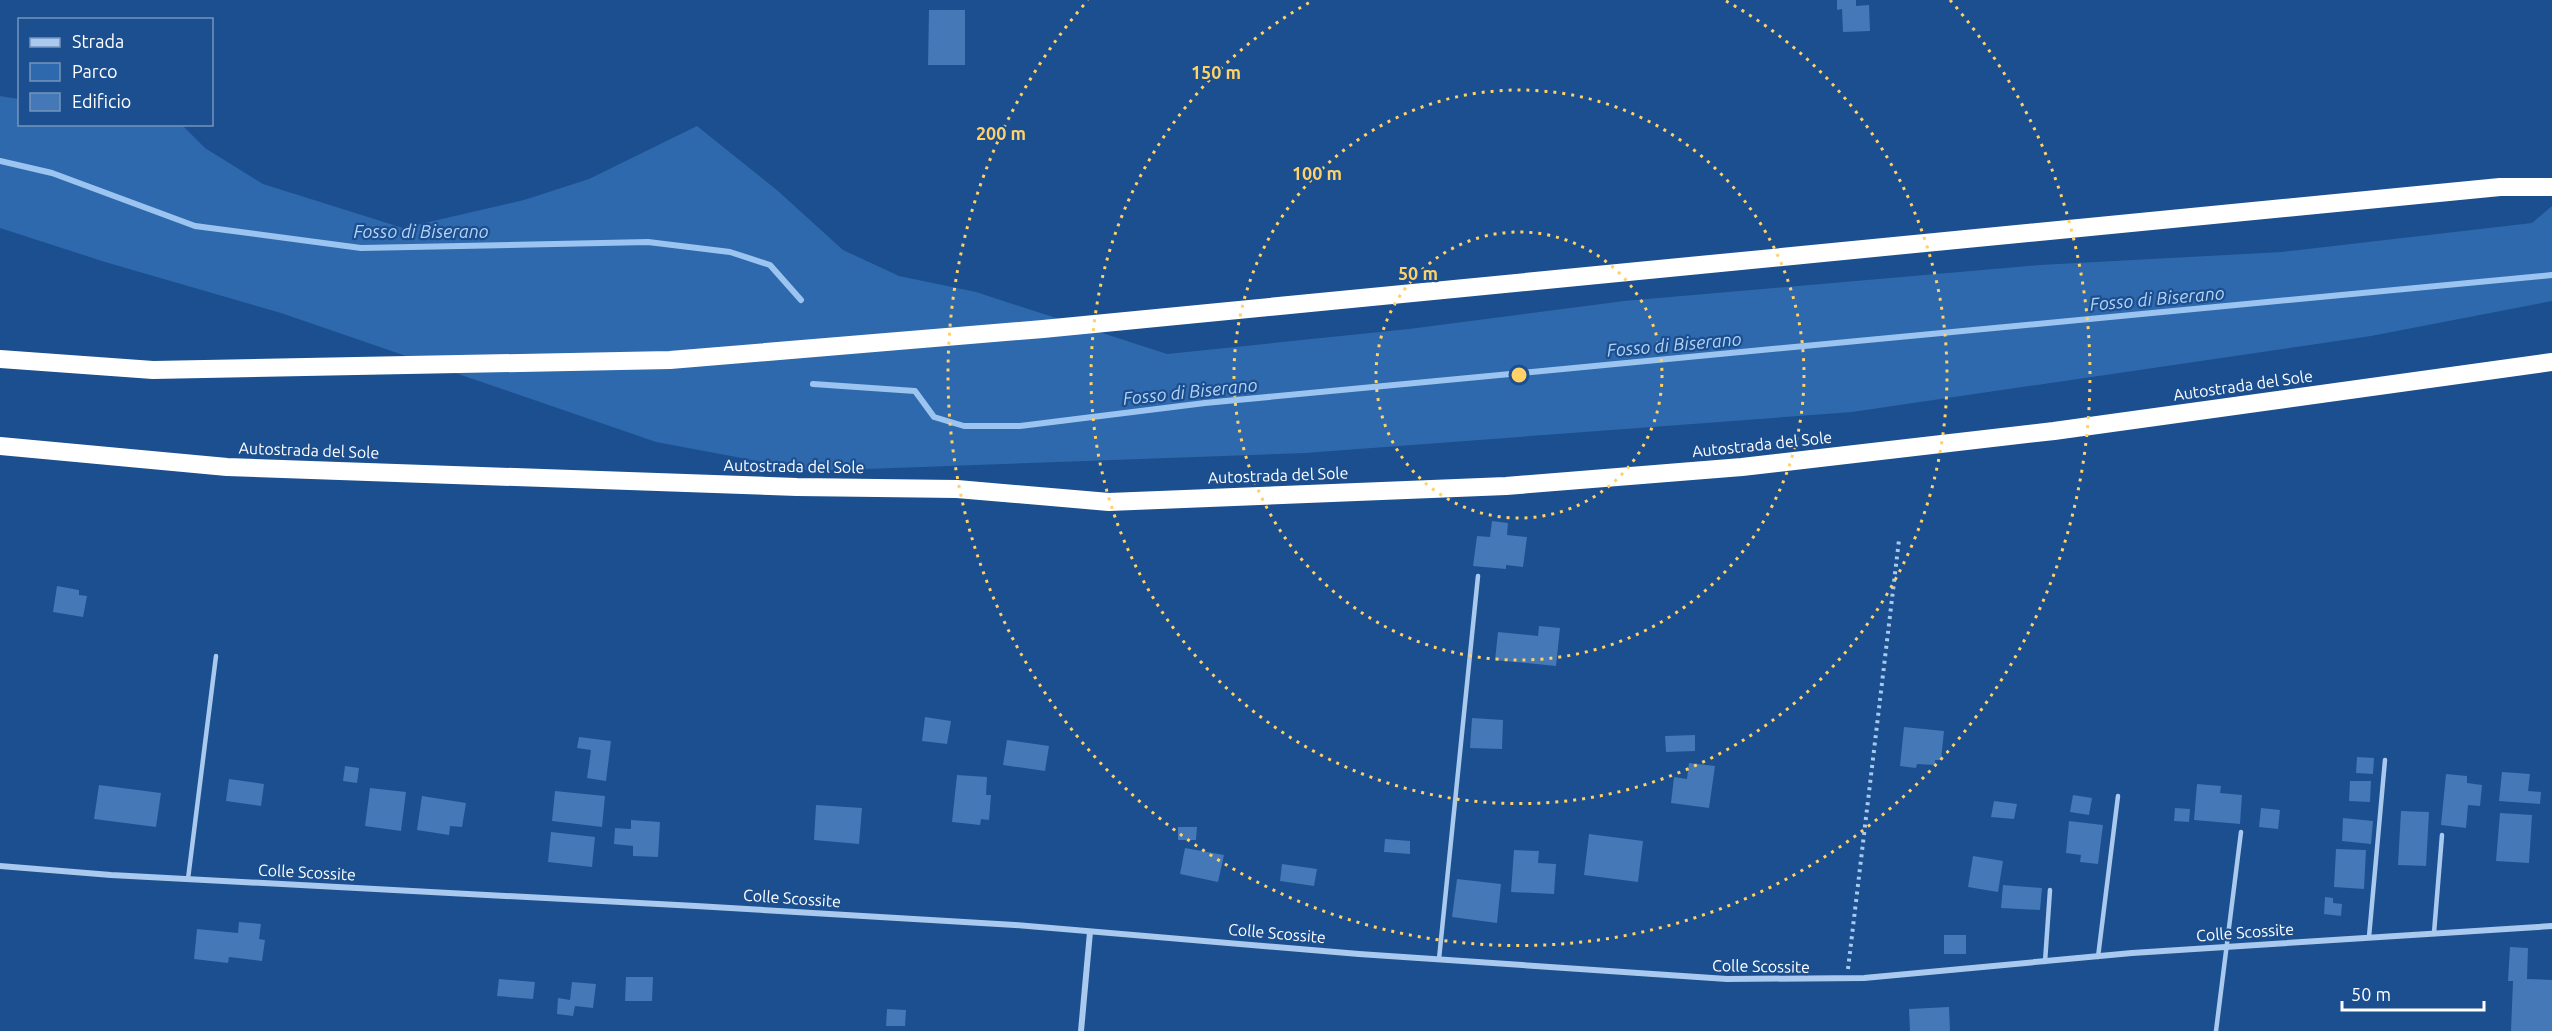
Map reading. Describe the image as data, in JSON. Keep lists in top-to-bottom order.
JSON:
{
  "streets": {
    "highway": ["Autostrada del Sole"],
    "street": ["Colle Scossite"]
  },
  "water": ["Fosso di Biserano"],
  "legend": ["Strada", "Parco", "Edificio"],
  "scale_bar": "50 m",
  "rings": [
    "150 m",
    "200 m",
    "100 m",
    "50 m"
  ]
}
